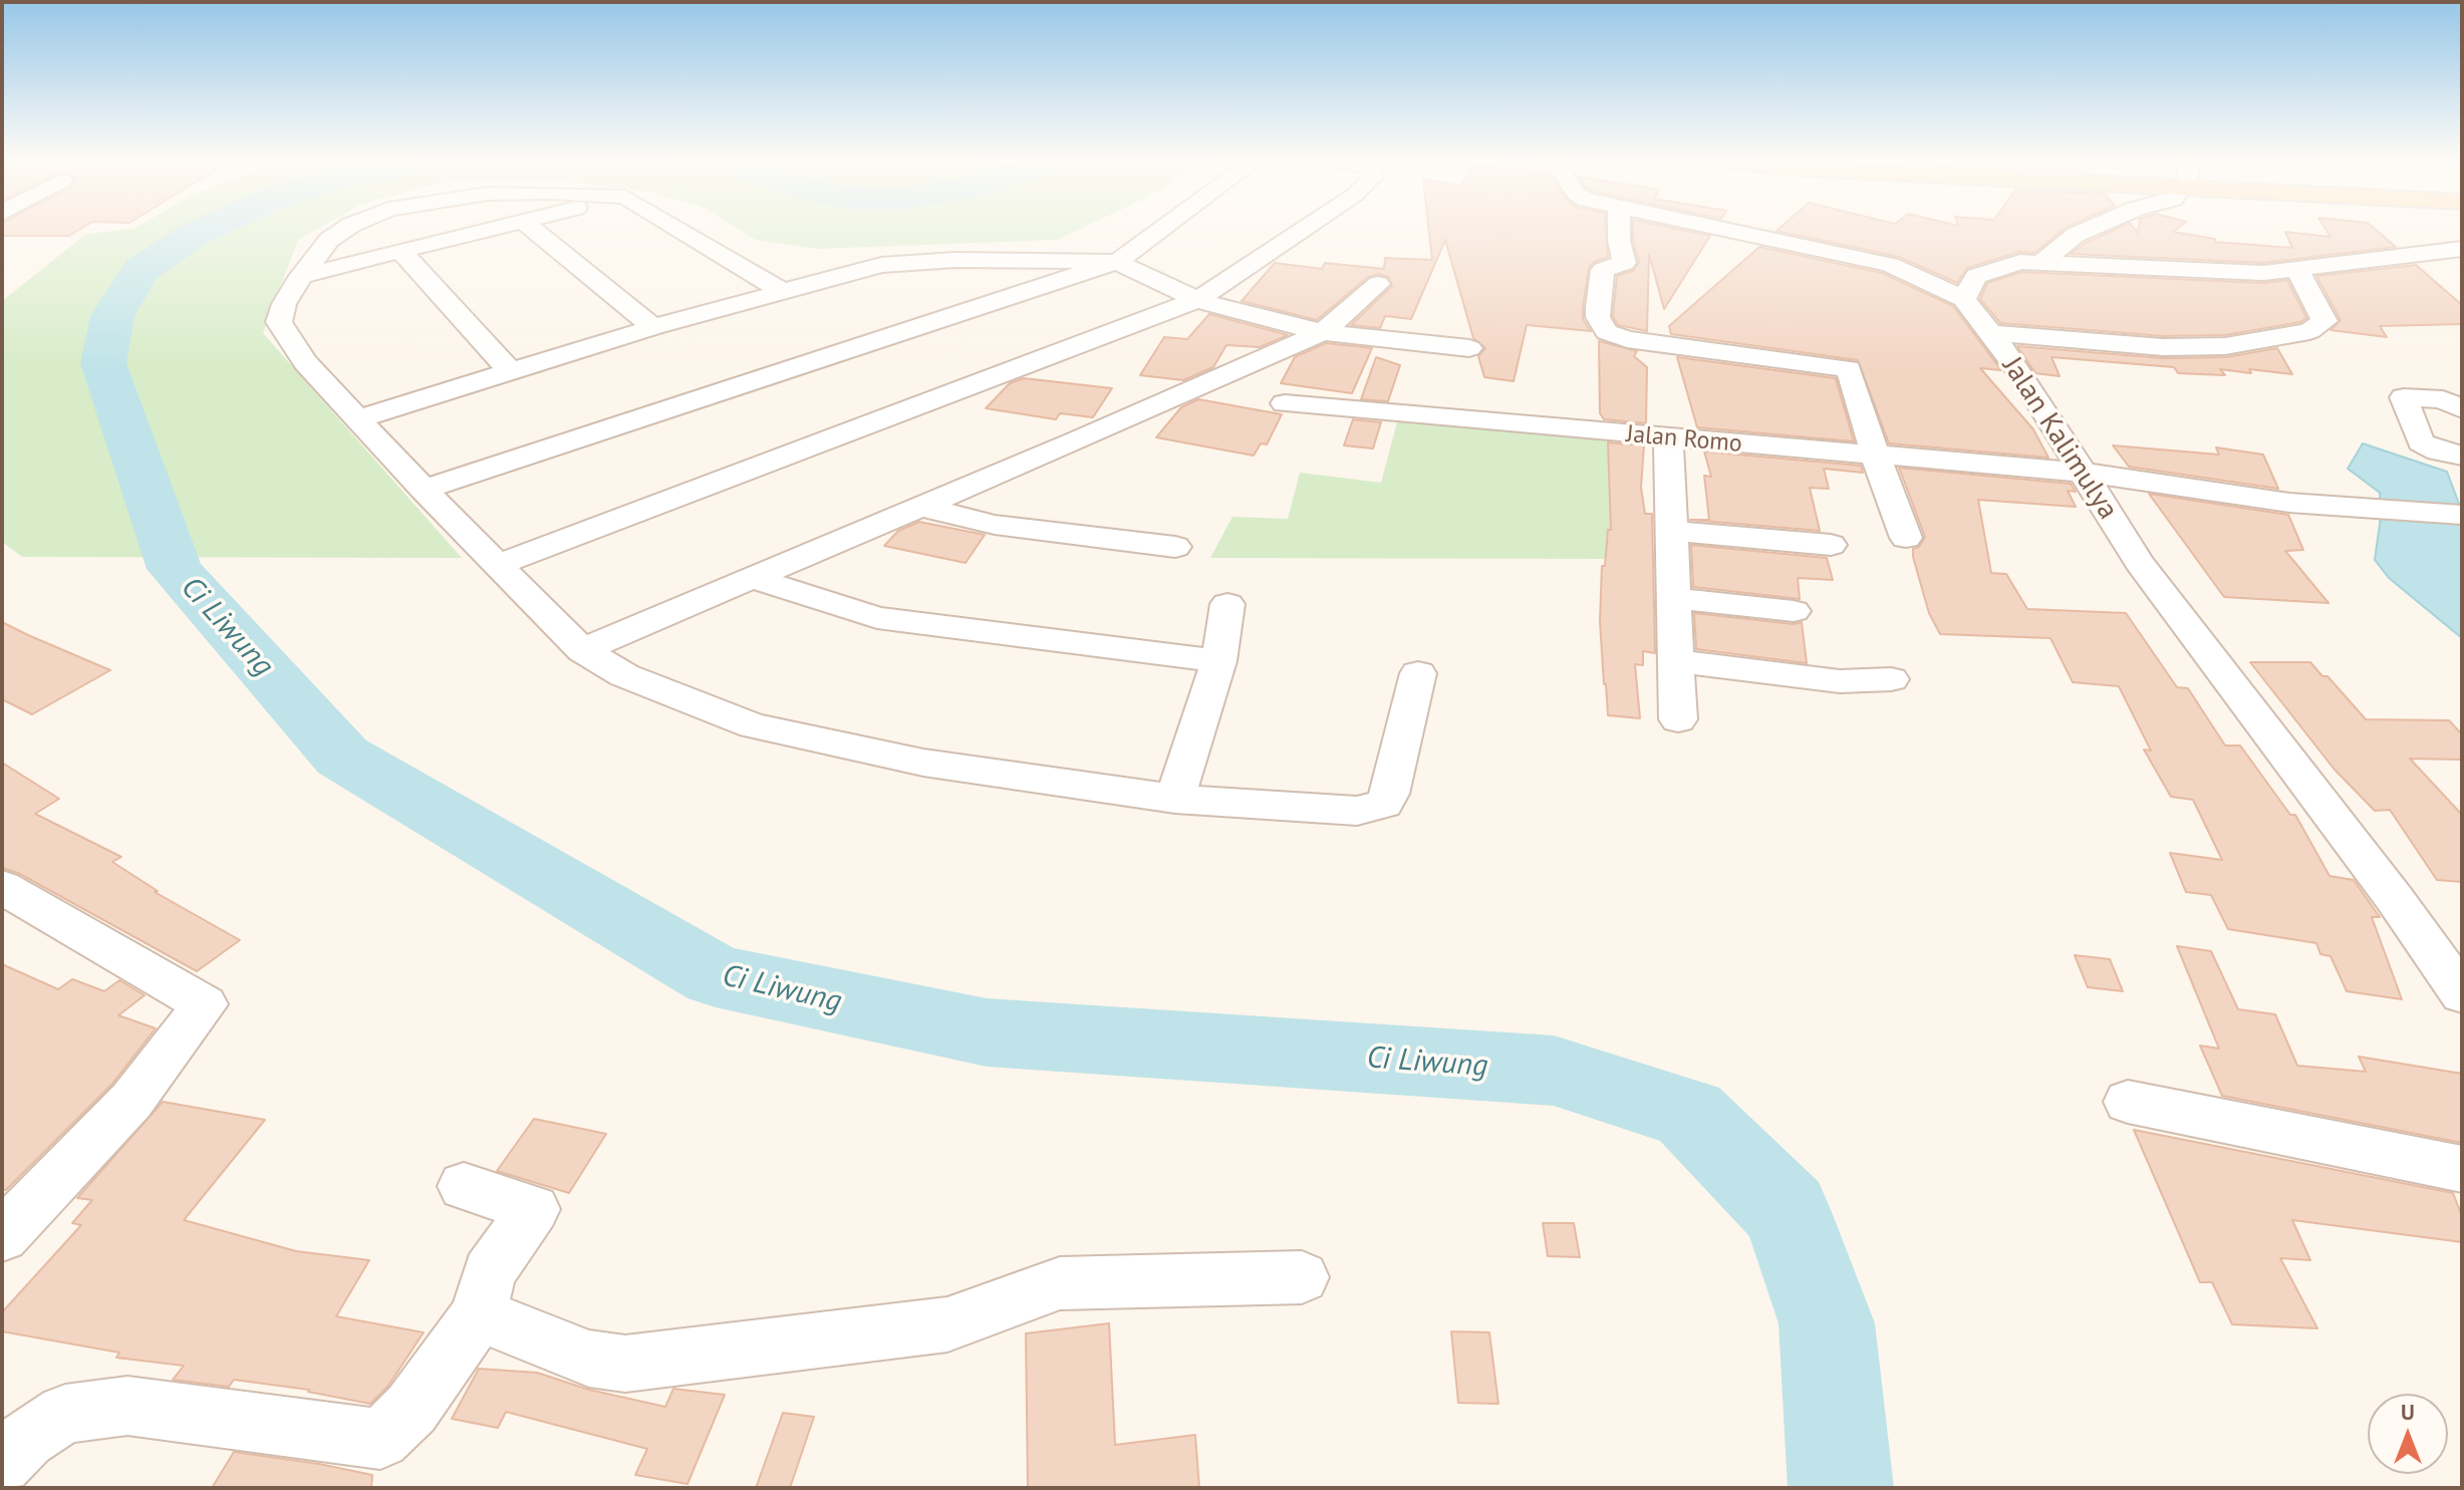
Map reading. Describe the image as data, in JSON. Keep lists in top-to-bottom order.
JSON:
{
  "streets": {
    "street": ["Jalan Kalimulya", "Jalan Romo"]
  },
  "crossings": [
    ["Jalan Kalimulya", "Jalan Romo"]
  ],
  "water": ["Ci Liwung"],
  "north": "top"
}
